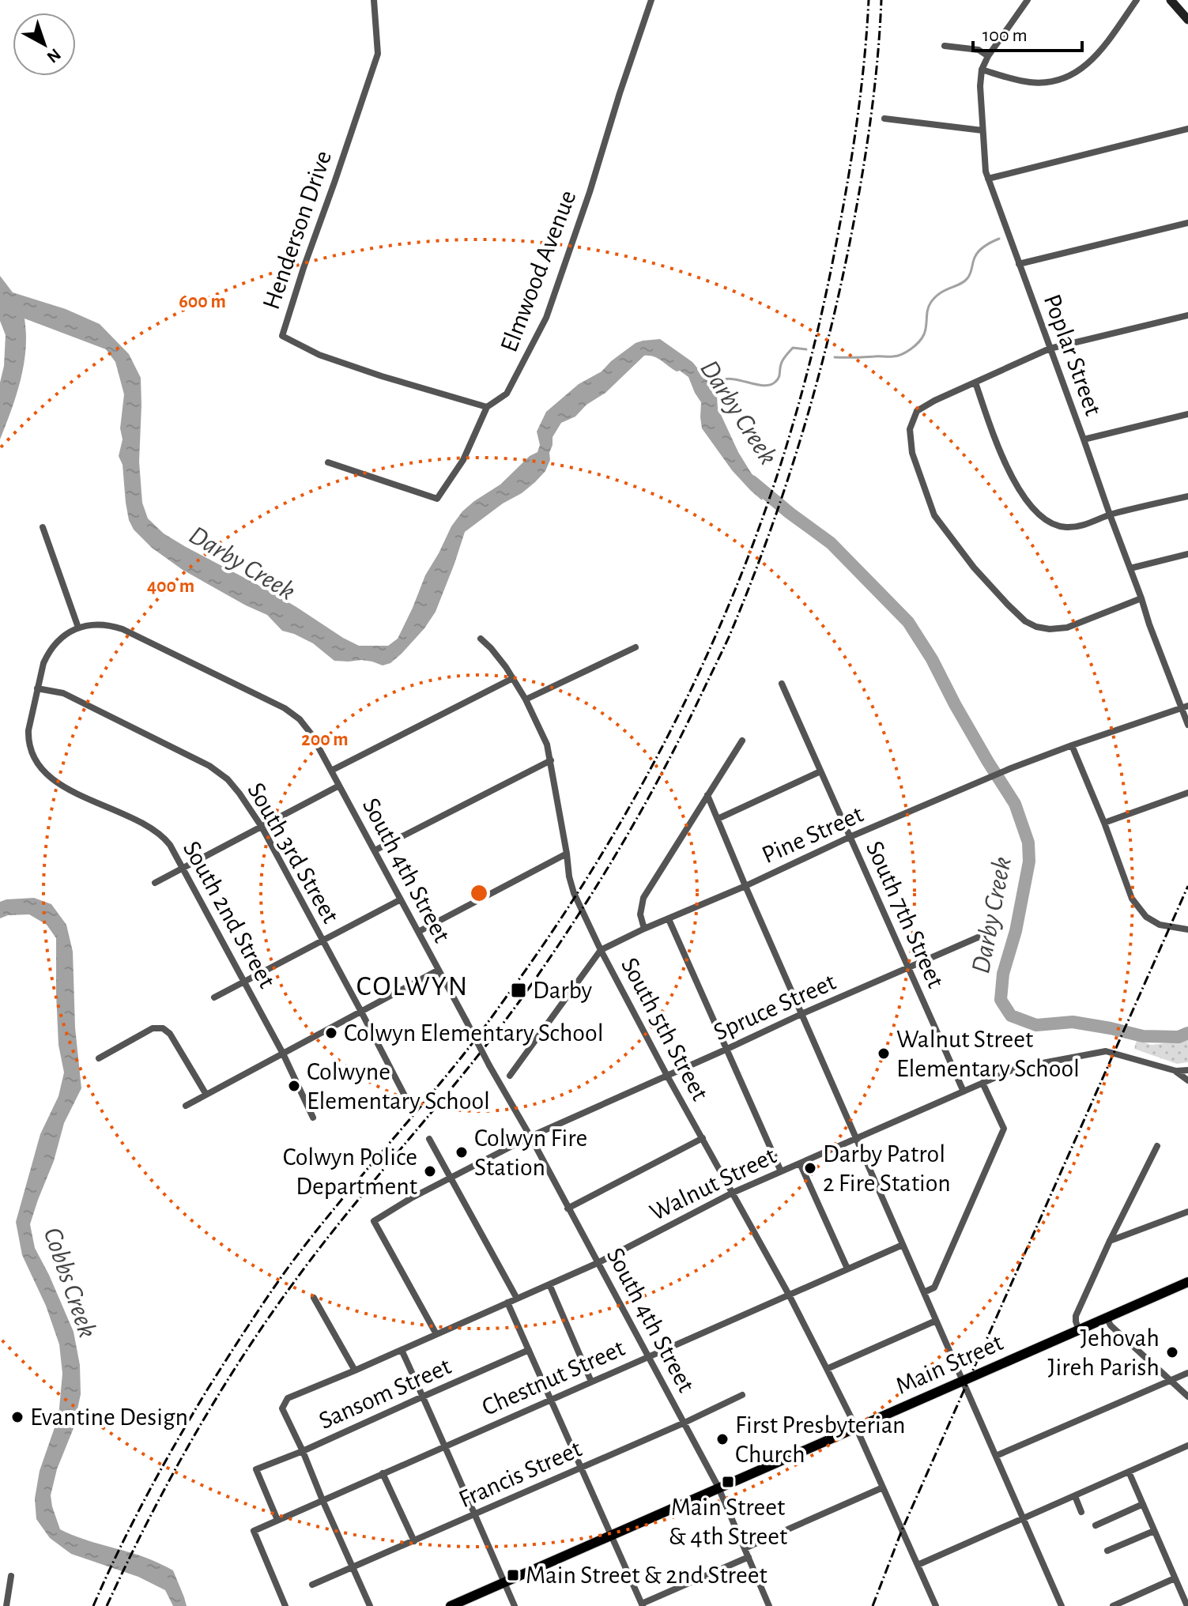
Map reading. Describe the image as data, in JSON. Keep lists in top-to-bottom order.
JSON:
{
  "streets": {
    "main road": ["Main Street"],
    "street": [
      "Henderson Drive",
      "Elmwood Avenue",
      "Poplar Street",
      "Pine Street",
      "South 3rd Street",
      "South 4th Street",
      "South 2nd Street",
      "South 7th Street",
      "Spruce Street",
      "South 5th Street",
      "Walnut Street",
      "Chestnut Street",
      "Sansom Street",
      "Francis Street"
    ]
  },
  "crossings": [
    ["Henderson Drive", "Elmwood Avenue"],
    ["Poplar Street", "Pine Street"],
    ["Pine Street", "South 7th Street"],
    ["Pine Street", "South 5th Street"],
    ["South 3rd Street", "South 2nd Street"],
    ["South 4th Street", "Spruce Street"],
    ["South 4th Street", "Walnut Street"],
    ["South 4th Street", "Main Street"],
    ["South 4th Street", "Chestnut Street"],
    ["South 4th Street", "Francis Street"],
    ["South 7th Street", "Spruce Street"],
    ["South 7th Street", "Walnut Street"],
    ["Spruce Street", "South 5th Street"],
    ["Spruce Street", "Walnut Street"],
    ["South 5th Street", "Walnut Street"],
    ["South 5th Street", "Main Street"],
    ["South 5th Street", "Chestnut Street"],
    ["Walnut Street", "Sansom Street"],
    ["Chestnut Street", "Sansom Street"]
  ],
  "districts": ["COLWYN"],
  "water": ["Darby Creek", "Cobbs Creek"],
  "places": {
    "transit": ["Darby", "Main Street & 4th Street", "Main Street & 2nd Street"],
    "other": [
      "Colwyn Elementary School",
      "Walnut Street Elementary School",
      "Colwyne Elementary School",
      "Colwyn Fire Station",
      "Darby Patrol 2 Fire Station",
      "Colwyn Police Department",
      "Jehovah Jireh Parish",
      "Evantine Design",
      "First Presbyterian Church"
    ]
  },
  "scale_bar": "100 m",
  "north": "bottom right",
  "rings": ["600 m", "400 m", "200 m"]
}
